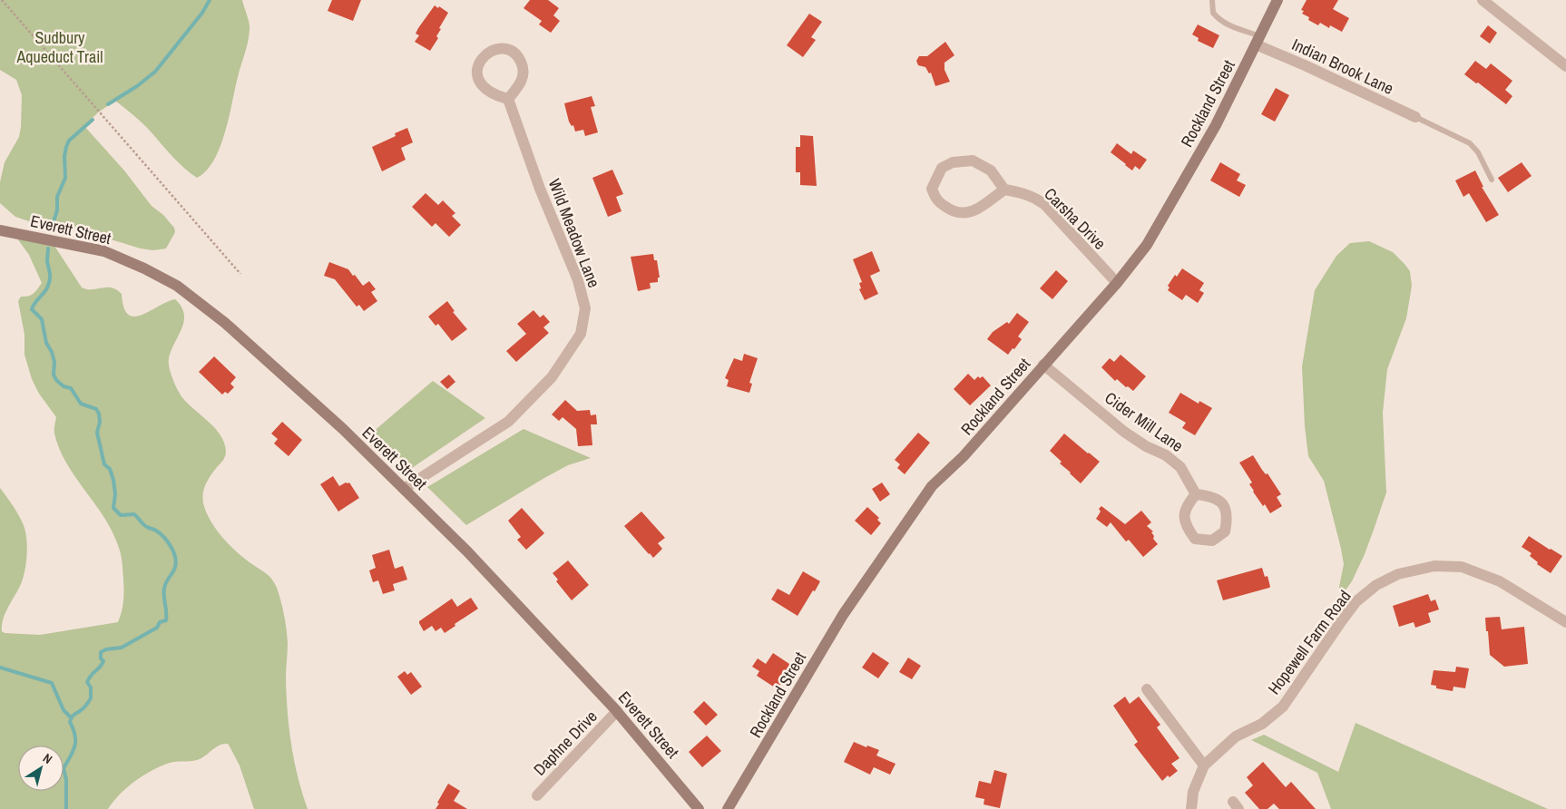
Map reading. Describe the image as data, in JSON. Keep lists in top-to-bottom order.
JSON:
{
  "streets": {
    "street": [
      "Indian Brook Lane",
      "Rockland Street",
      "Carsha Drive",
      "Everett Street",
      "Wild Meadow Lane",
      "Cider Mill Lane",
      "Hopewell Farm Road",
      "Daphne Drive"
    ]
  },
  "crossings": [
    ["Indian Brook Lane", "Rockland Street"],
    ["Rockland Street", "Carsha Drive"],
    ["Rockland Street", "Cider Mill Lane"],
    ["Everett Street", "Wild Meadow Lane"],
    ["Everett Street", "Daphne Drive"]
  ],
  "parks": ["Sudbury Aqueduct Trail"],
  "north": "top right"
}
